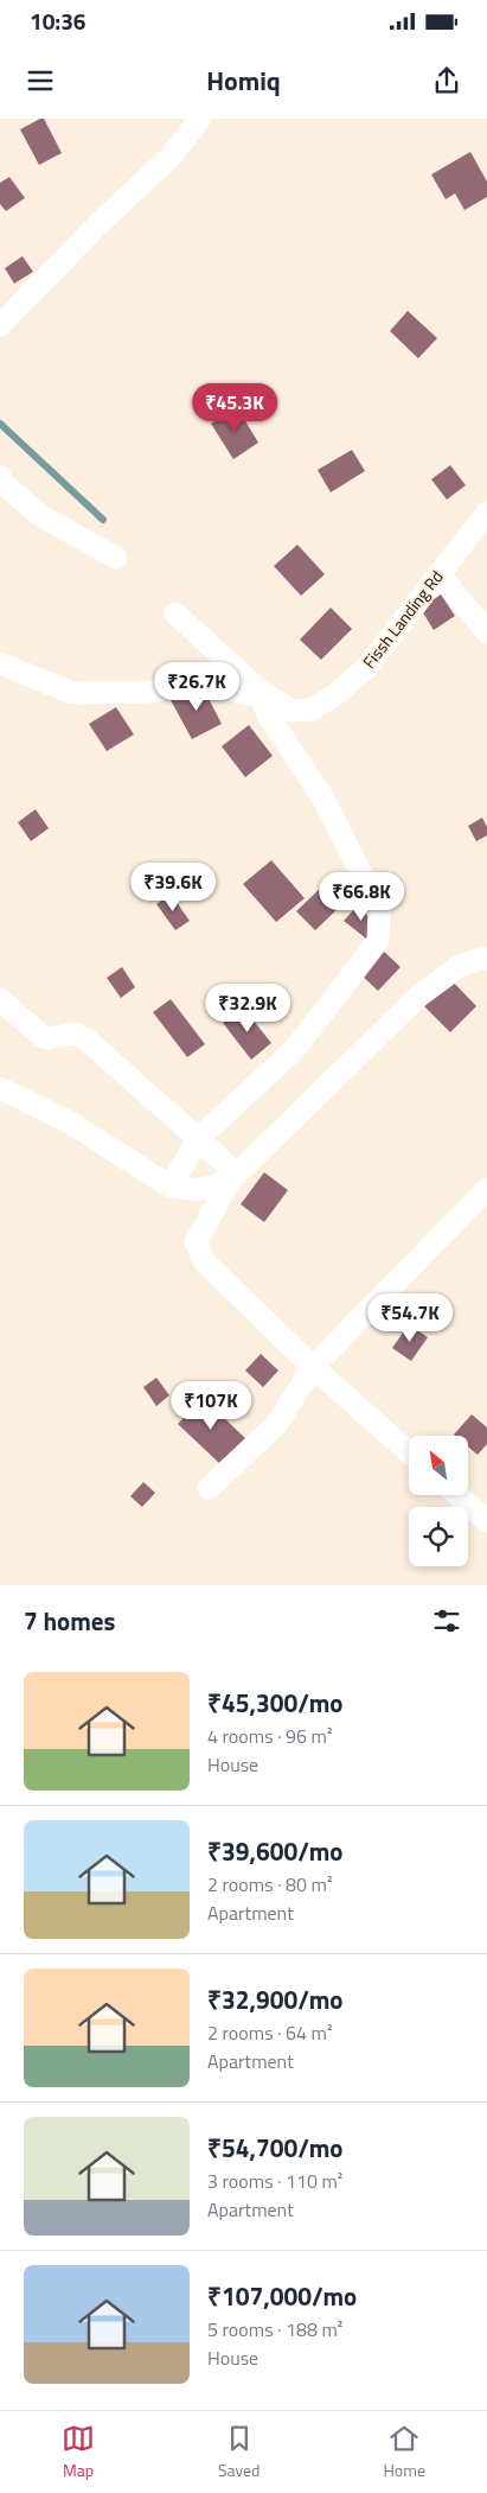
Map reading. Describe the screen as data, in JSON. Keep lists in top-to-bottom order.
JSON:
{
  "streets": {
    "street": ["Fissh Landing Rd"]
  },
  "north": "top left",
  "page": {
    "status": "10:36",
    "header": "Homiq",
    "price": [
      "₹45.3K",
      "₹26.7K",
      "₹39.6K",
      "₹66.8K",
      "₹32.9K",
      "₹54.7K",
      "₹107K"
    ],
    "heading": "7 homes",
    "list": [
      {
        "name": "₹45,300/mo",
        "note": "4 rooms · 96 m² · House"
      },
      {
        "name": "₹39,600/mo",
        "note": "2 rooms · 80 m² · Apartment"
      },
      {
        "name": "₹32,900/mo",
        "note": "2 rooms · 64 m² · Apartment"
      },
      {
        "name": "₹54,700/mo",
        "note": "3 rooms · 110 m² · Apartment"
      },
      {
        "name": "₹107,000/mo",
        "note": "5 rooms · 188 m² · House"
      }
    ],
    "tabs": ["Map", "Saved", "Home"]
  }
}
